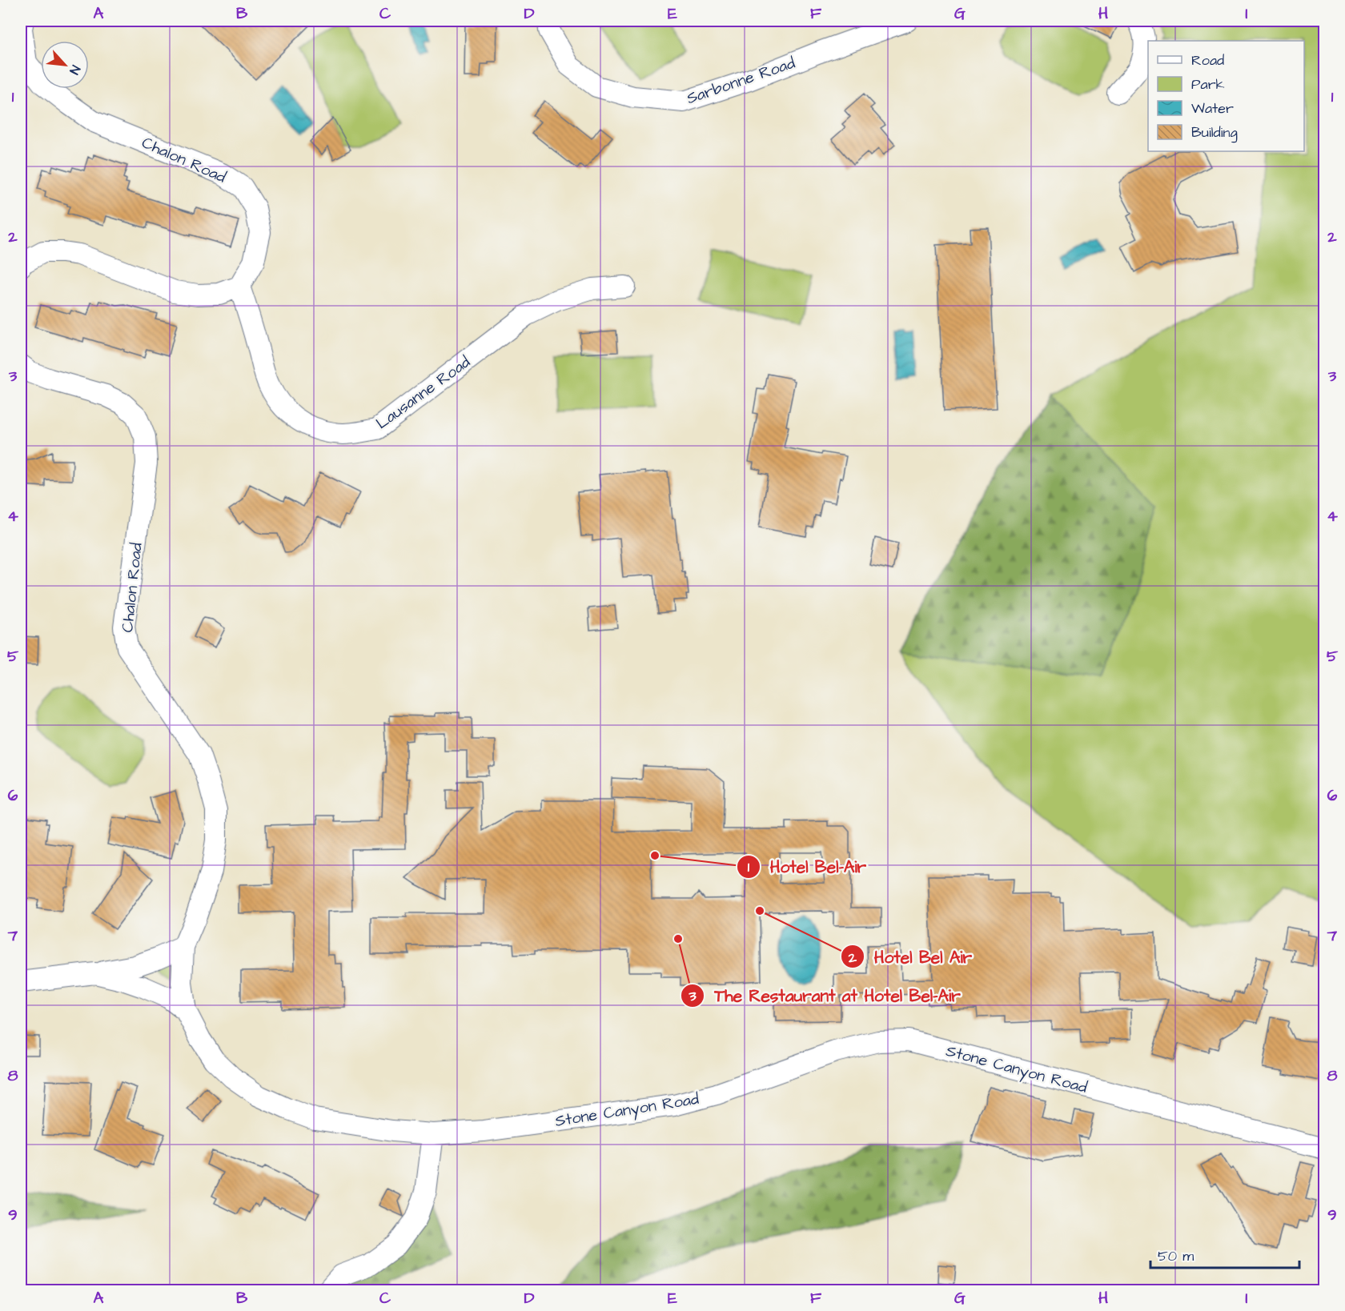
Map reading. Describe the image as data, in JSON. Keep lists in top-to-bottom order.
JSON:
{
  "streets": {
    "street": [
      "Sarbonne Road",
      "Chalon Road",
      "Lausanne Road",
      "Stone Canyon Road"
    ]
  },
  "crossings": [
    ["Chalon Road", "Lausanne Road"],
    ["Chalon Road", "Stone Canyon Road"]
  ],
  "places": ["Hotel Bel-Air", "Hotel Bel Air", "The Restaurant at Hotel Bel-Air"],
  "legend": [
    "Road",
    "Park",
    "Water",
    "Building"
  ],
  "scale_bar": "50 m",
  "north": "bottom right",
  "grid": {
    "columns": [
      "A",
      "B",
      "C",
      "D",
      "E",
      "F",
      "G",
      "H",
      "I"
    ],
    "rows": [
      "1",
      "2",
      "3",
      "4",
      "5",
      "6",
      "7",
      "8",
      "9"
    ]
  }
}
